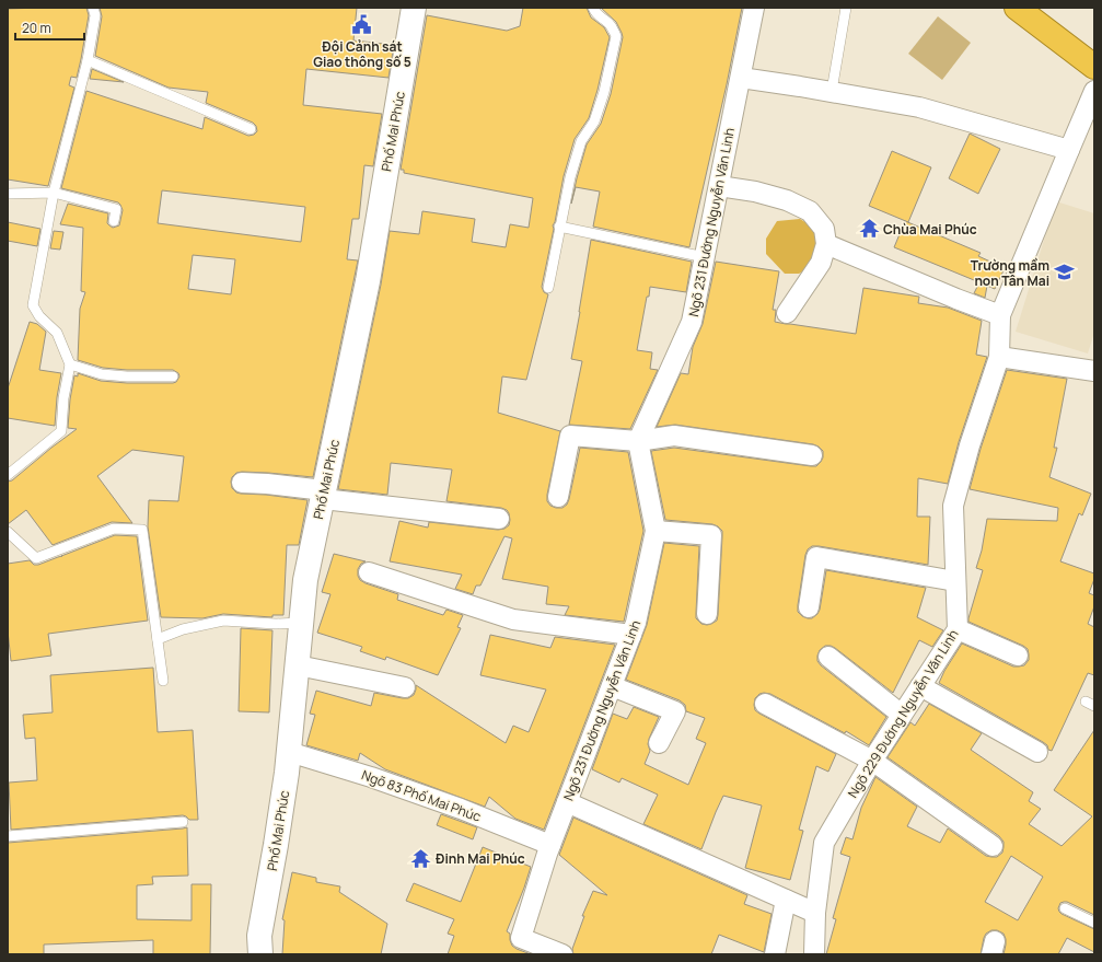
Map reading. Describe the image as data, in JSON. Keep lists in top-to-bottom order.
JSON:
{
  "streets": {
    "street": [
      "Phố Mai Phúc",
      "Ngõ 231 Đường Nguyễn Văn Linh",
      "Ngõ 229 Đường Nguyễn Văn Linh",
      "Ngõ 83 Phố Mai Phúc"
    ]
  },
  "crossings": [
    ["Phố Mai Phúc", "Ngõ 83 Phố Mai Phúc"],
    ["Ngõ 231 Đường Nguyễn Văn Linh", "Ngõ 83 Phố Mai Phúc"]
  ],
  "places": {
    "public building": ["Đội Cảnh sát Giao thông số 5"],
    "temple": ["Chùa Mai Phúc", "Đinh Mai Phúc"],
    "school or university": ["Trường mầm non Tân Mai"]
  },
  "scale_bar": "20 m"
}
